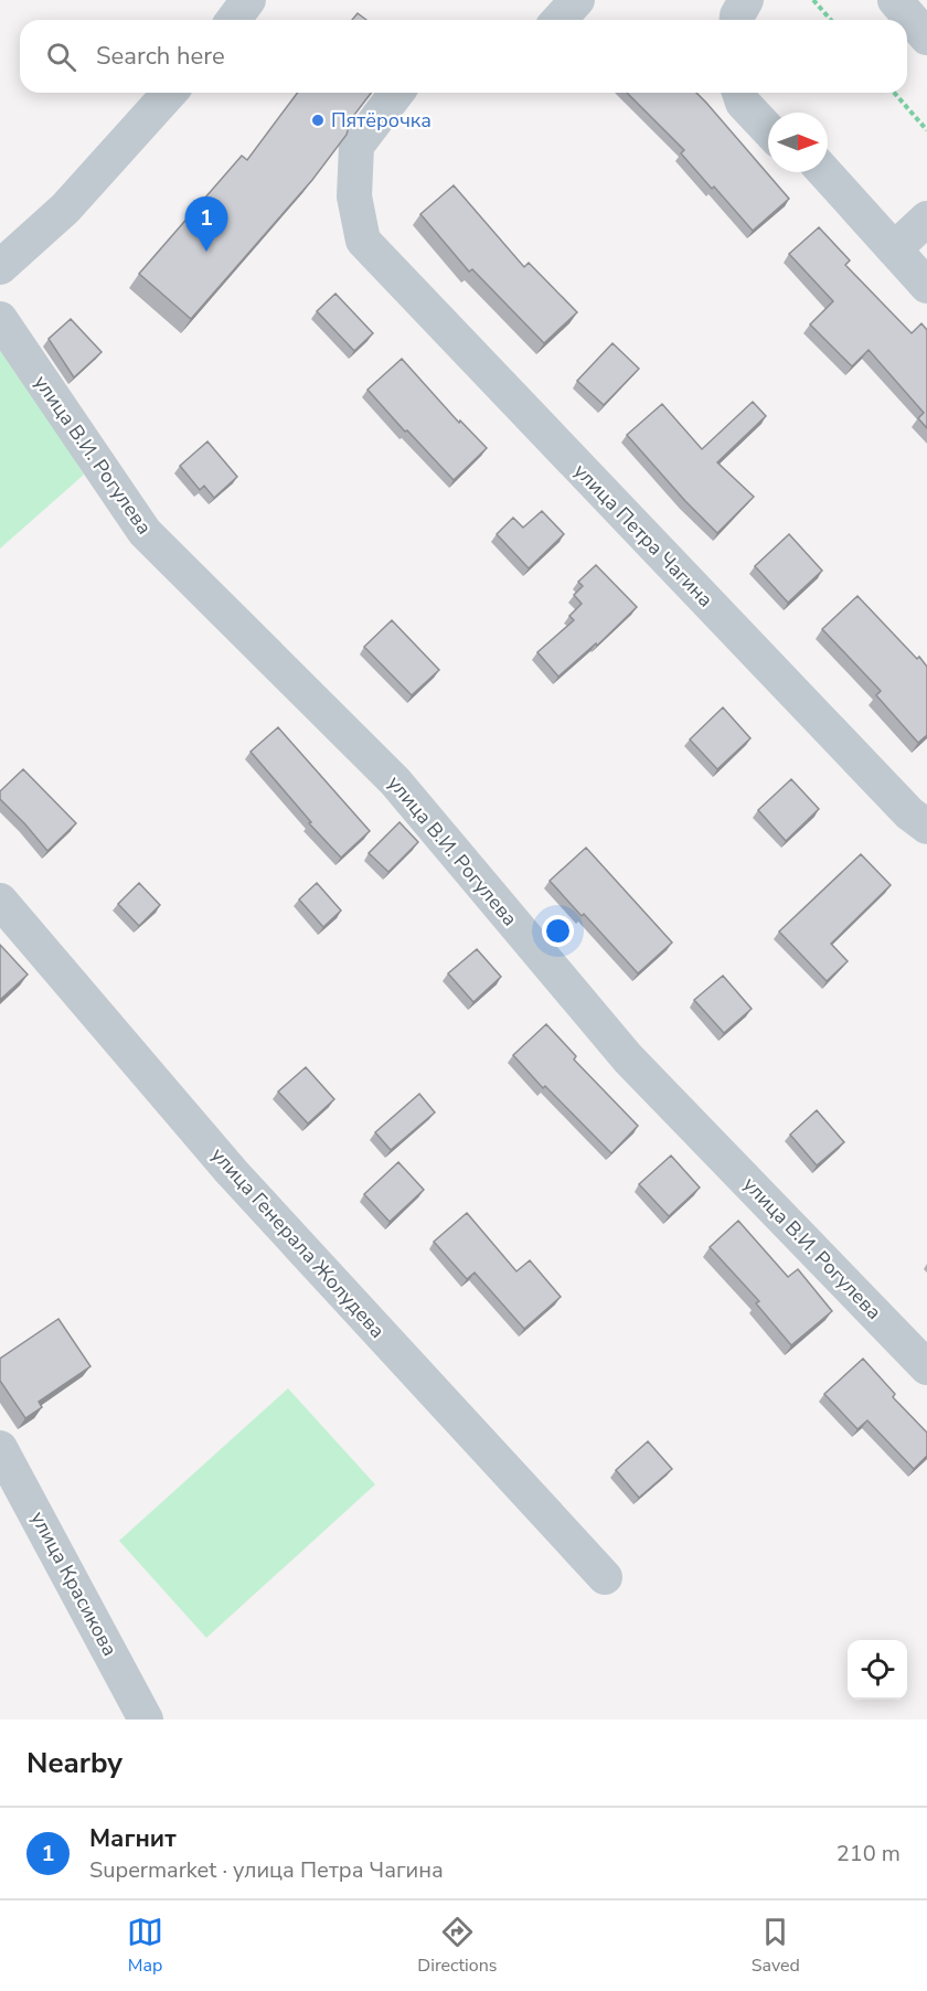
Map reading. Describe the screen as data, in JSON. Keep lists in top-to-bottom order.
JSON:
{
  "streets": {
    "street": [
      "улица В.И. Рогулева",
      "улица Петра Чагина",
      "улица Генерала Жолудева",
      "улица Красикова"
    ]
  },
  "places": ["Пятёрочка"],
  "north": "right",
  "page": {
    "search": "Search here",
    "pins": "1",
    "heading": "Nearby",
    "list": [
      {
        "mark": "1",
        "name": "Магнит",
        "note": "Supermarket · улица Петра Чагина",
        "value": "210 m"
      }
    ],
    "nav": ["Map", "Directions", "Saved"]
  }
}
